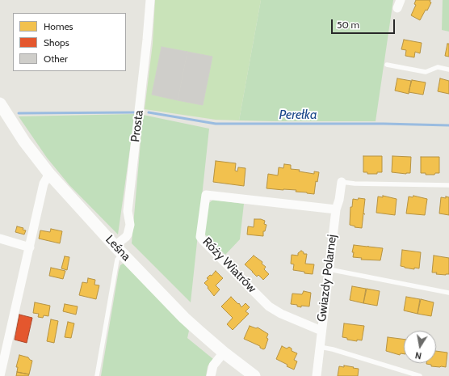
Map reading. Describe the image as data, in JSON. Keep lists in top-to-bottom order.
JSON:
{
  "streets": {
    "street": [
      "Prosta",
      "Leśna",
      "Róży Wiatrów",
      "Gwiazdy Polarnej"
    ]
  },
  "crossings": [
    ["Prosta", "Leśna"],
    ["Róży Wiatrów", "Gwiazdy Polarnej"]
  ],
  "water": ["Perełka"],
  "legend": ["Homes", "Shops", "Other"],
  "scale_bar": "50 m",
  "north": "bottom"
}
